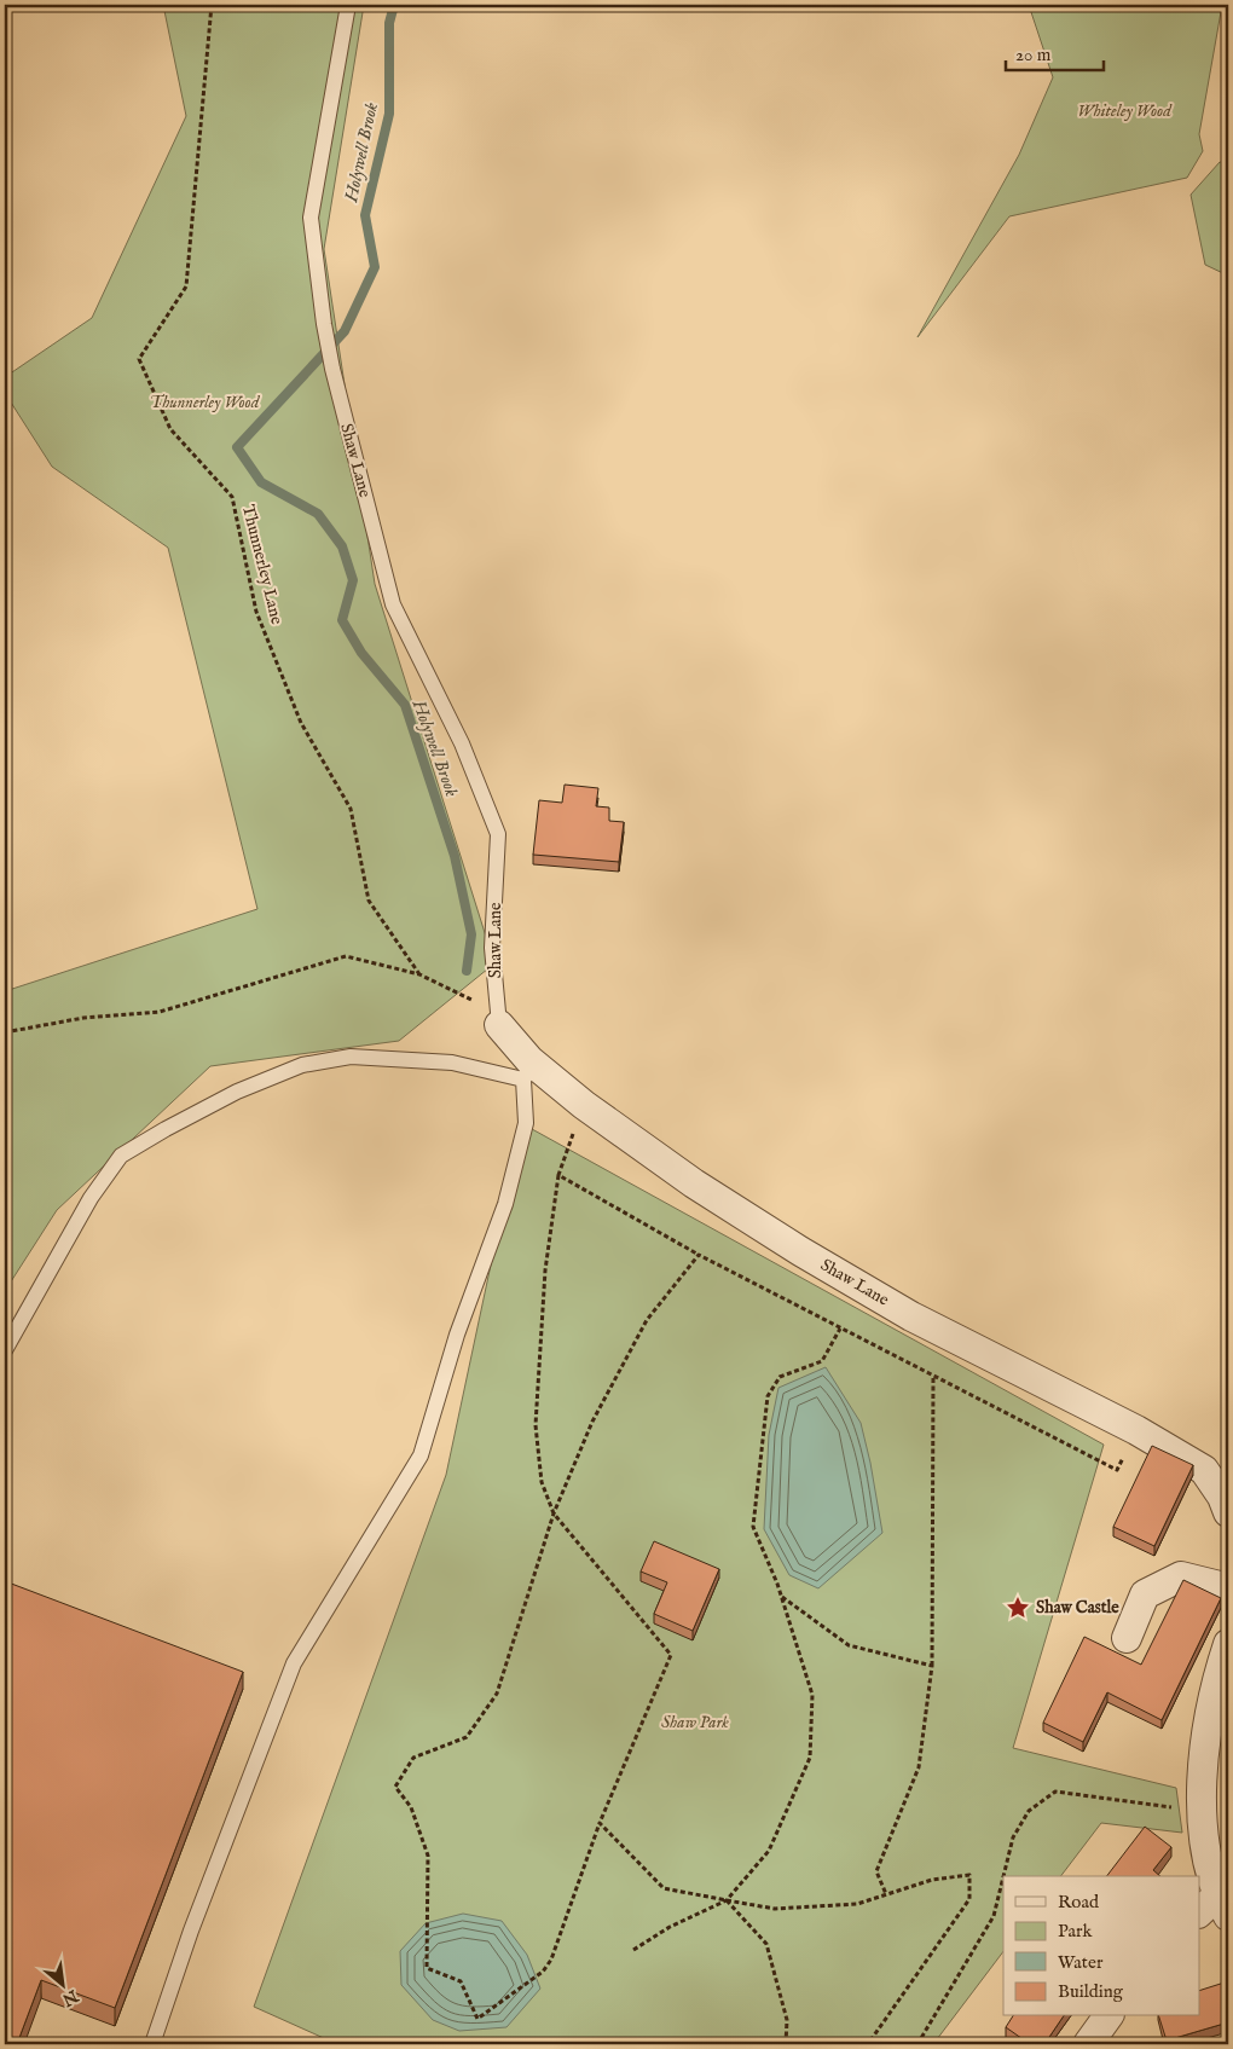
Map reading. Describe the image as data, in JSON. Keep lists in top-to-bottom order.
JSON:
{
  "streets": {
    "street": ["Shaw Lane"],
    "path": ["Thunnerley Lane"]
  },
  "water": ["Holywell Brook"],
  "parks": ["Whiteley Wood", "Thunnerley Wood", "Shaw Park"],
  "places": {
    "place": ["Shaw Castle"]
  },
  "legend": [
    "Road",
    "Park",
    "Water",
    "Building"
  ],
  "scale_bar": "20 m",
  "north": "bottom right"
}
